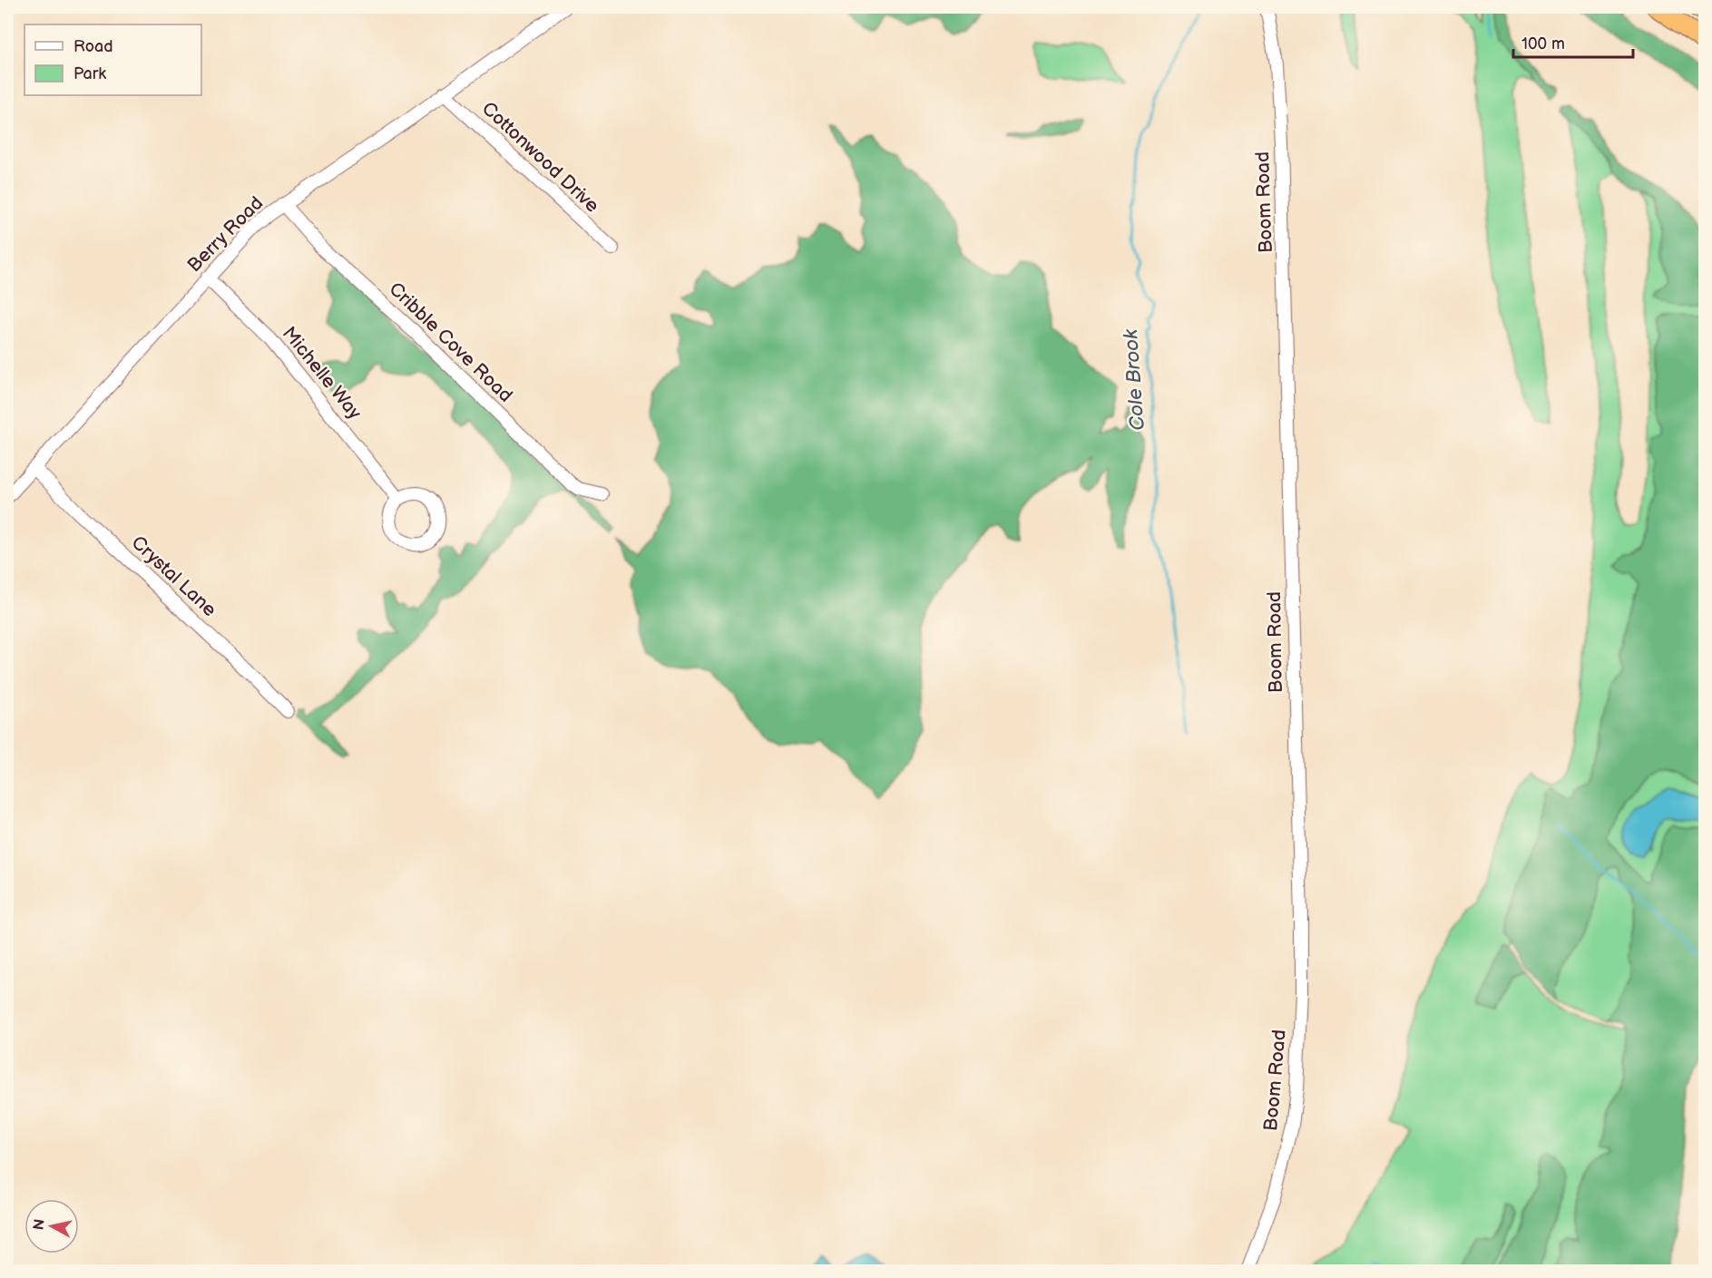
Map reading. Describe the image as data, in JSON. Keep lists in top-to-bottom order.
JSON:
{
  "streets": {
    "street": [
      "Cottonwood Drive",
      "Boom Road",
      "Berry Road",
      "Cribble Cove Road",
      "Michelle Way",
      "Crystal Lane"
    ]
  },
  "crossings": [
    ["Cottonwood Drive", "Berry Road"],
    ["Berry Road", "Cribble Cove Road"],
    ["Berry Road", "Michelle Way"],
    ["Berry Road", "Crystal Lane"]
  ],
  "water": ["Cole Brook"],
  "legend": ["Road", "Park"],
  "scale_bar": "100 m",
  "north": "left"
}
